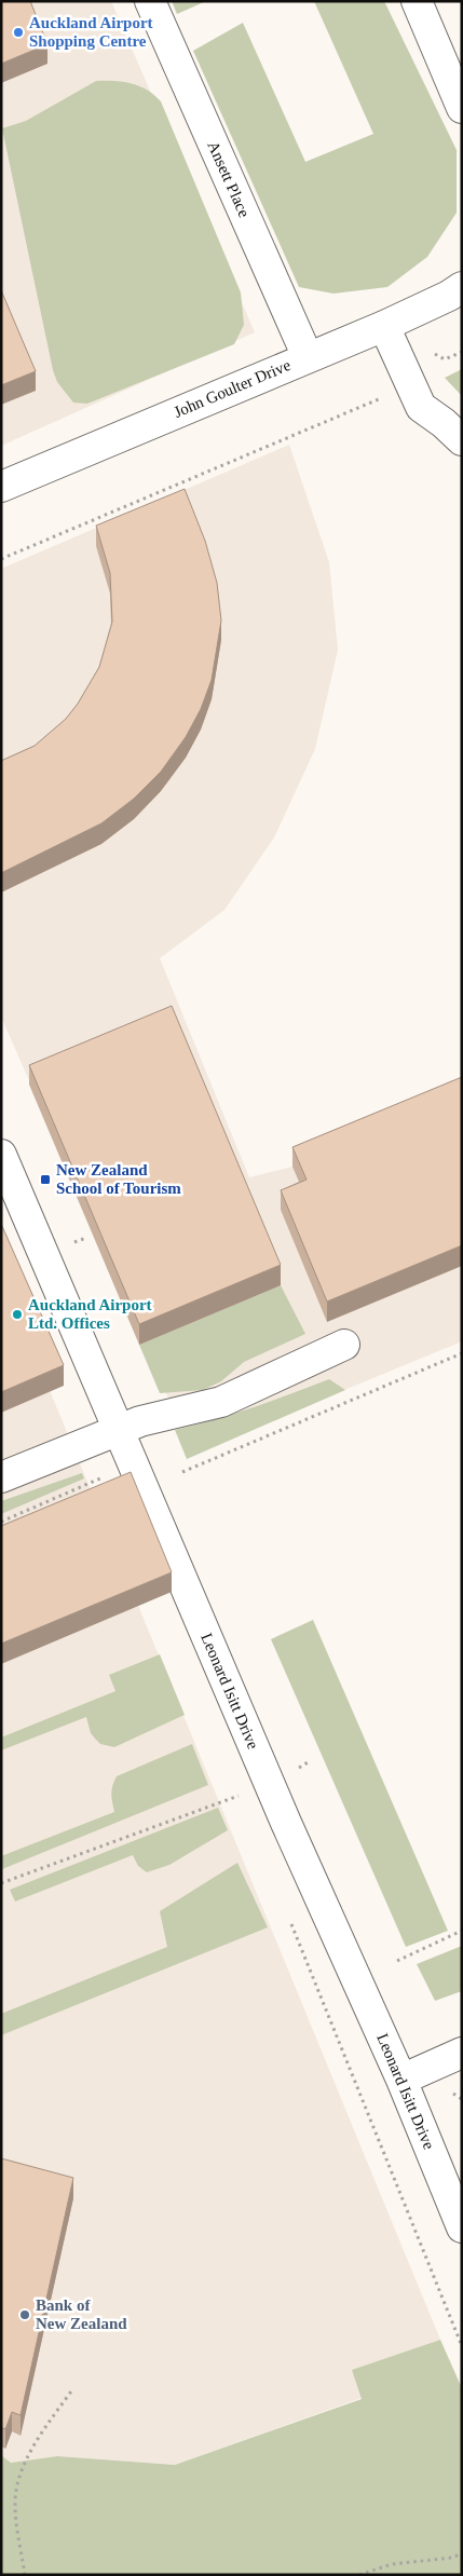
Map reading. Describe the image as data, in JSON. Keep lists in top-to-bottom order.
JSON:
{
  "streets": {
    "street": ["Ansett Place", "John Goulter Drive", "Leonard Isitt Drive"]
  },
  "crossings": [
    ["Ansett Place", "John Goulter Drive"]
  ],
  "places": {
    "other": ["Auckland Airport Shopping Centre", "Auckland Airport Ltd. Offices", "Bank of New Zealand"],
    "transit": ["New Zealand School of Tourism"]
  }
}
